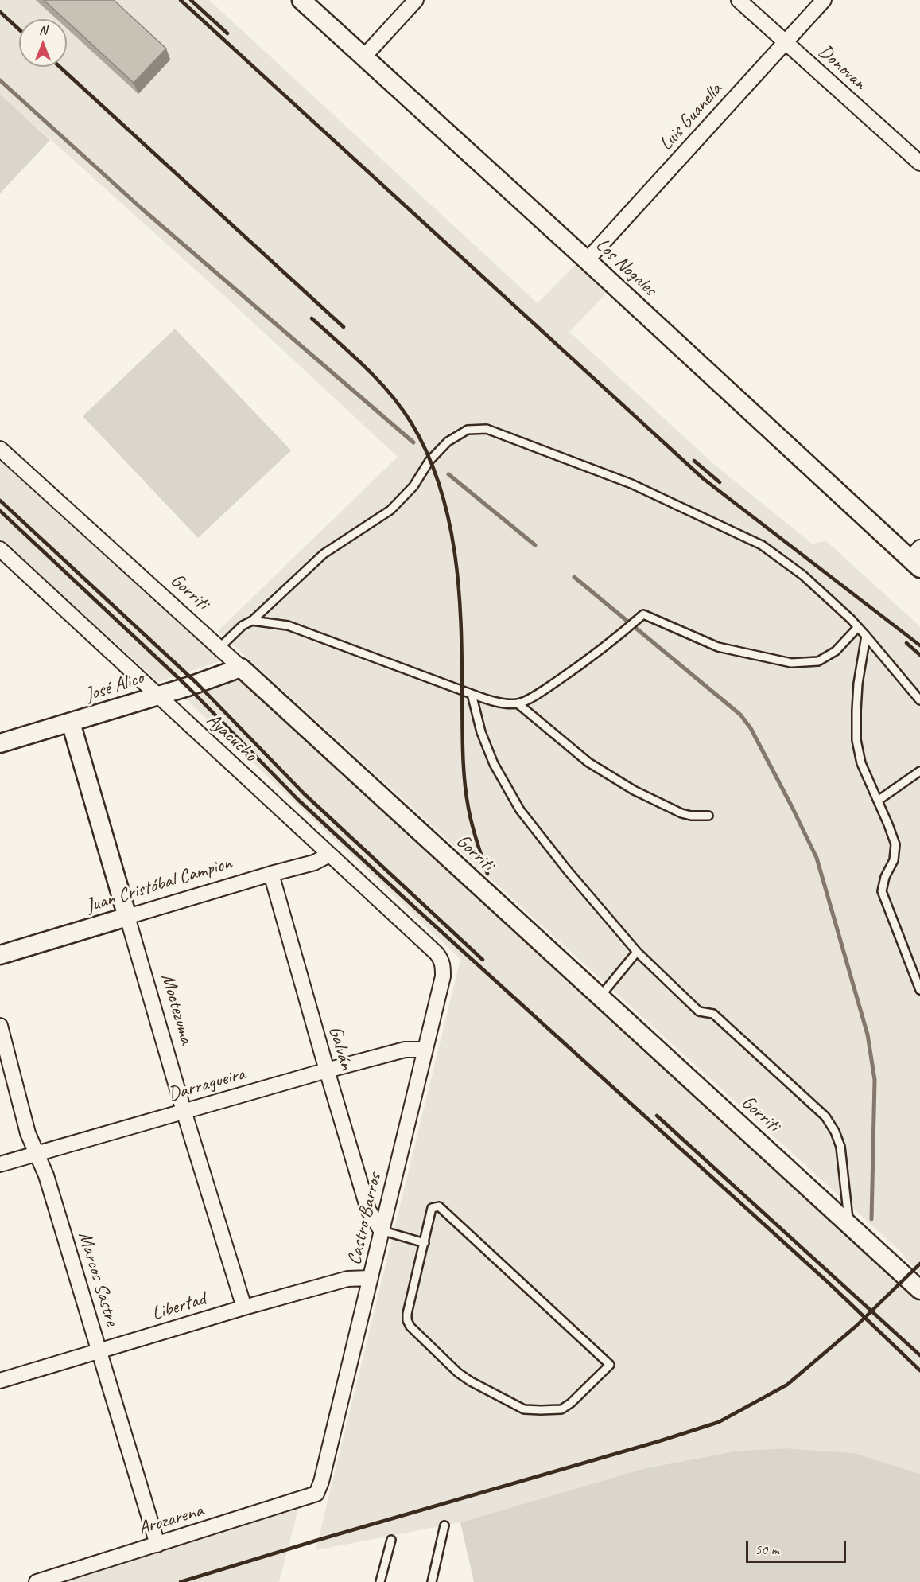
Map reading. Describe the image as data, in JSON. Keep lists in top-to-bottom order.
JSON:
{
  "streets": {
    "street": [
      "Donovan",
      "Luis Guanella",
      "Los Nogales",
      "Gorriti",
      "José Alico",
      "Ayacucho",
      "Juan Cristóbal Campion",
      "Moctezuma",
      "Galván",
      "Darragueira",
      "Castro Barros",
      "Marcos Sastre",
      "Libertad",
      "Arozarena"
    ]
  },
  "crossings": [
    ["Donovan", "Luis Guanella"],
    ["Luis Guanella", "Los Nogales"],
    ["Gorriti", "José Alico"],
    ["José Alico", "Ayacucho"],
    ["José Alico", "Moctezuma"],
    ["Ayacucho", "Juan Cristóbal Campion"],
    ["Ayacucho", "Castro Barros"],
    ["Juan Cristóbal Campion", "Moctezuma"],
    ["Juan Cristóbal Campion", "Galván"],
    ["Moctezuma", "Darragueira"],
    ["Moctezuma", "Libertad"],
    ["Galván", "Darragueira"],
    ["Galván", "Castro Barros"],
    ["Darragueira", "Castro Barros"],
    ["Darragueira", "Marcos Sastre"],
    ["Castro Barros", "Libertad"],
    ["Castro Barros", "Arozarena"],
    ["Marcos Sastre", "Libertad"],
    ["Marcos Sastre", "Arozarena"]
  ],
  "scale_bar": "50 m",
  "north": "top"
}
